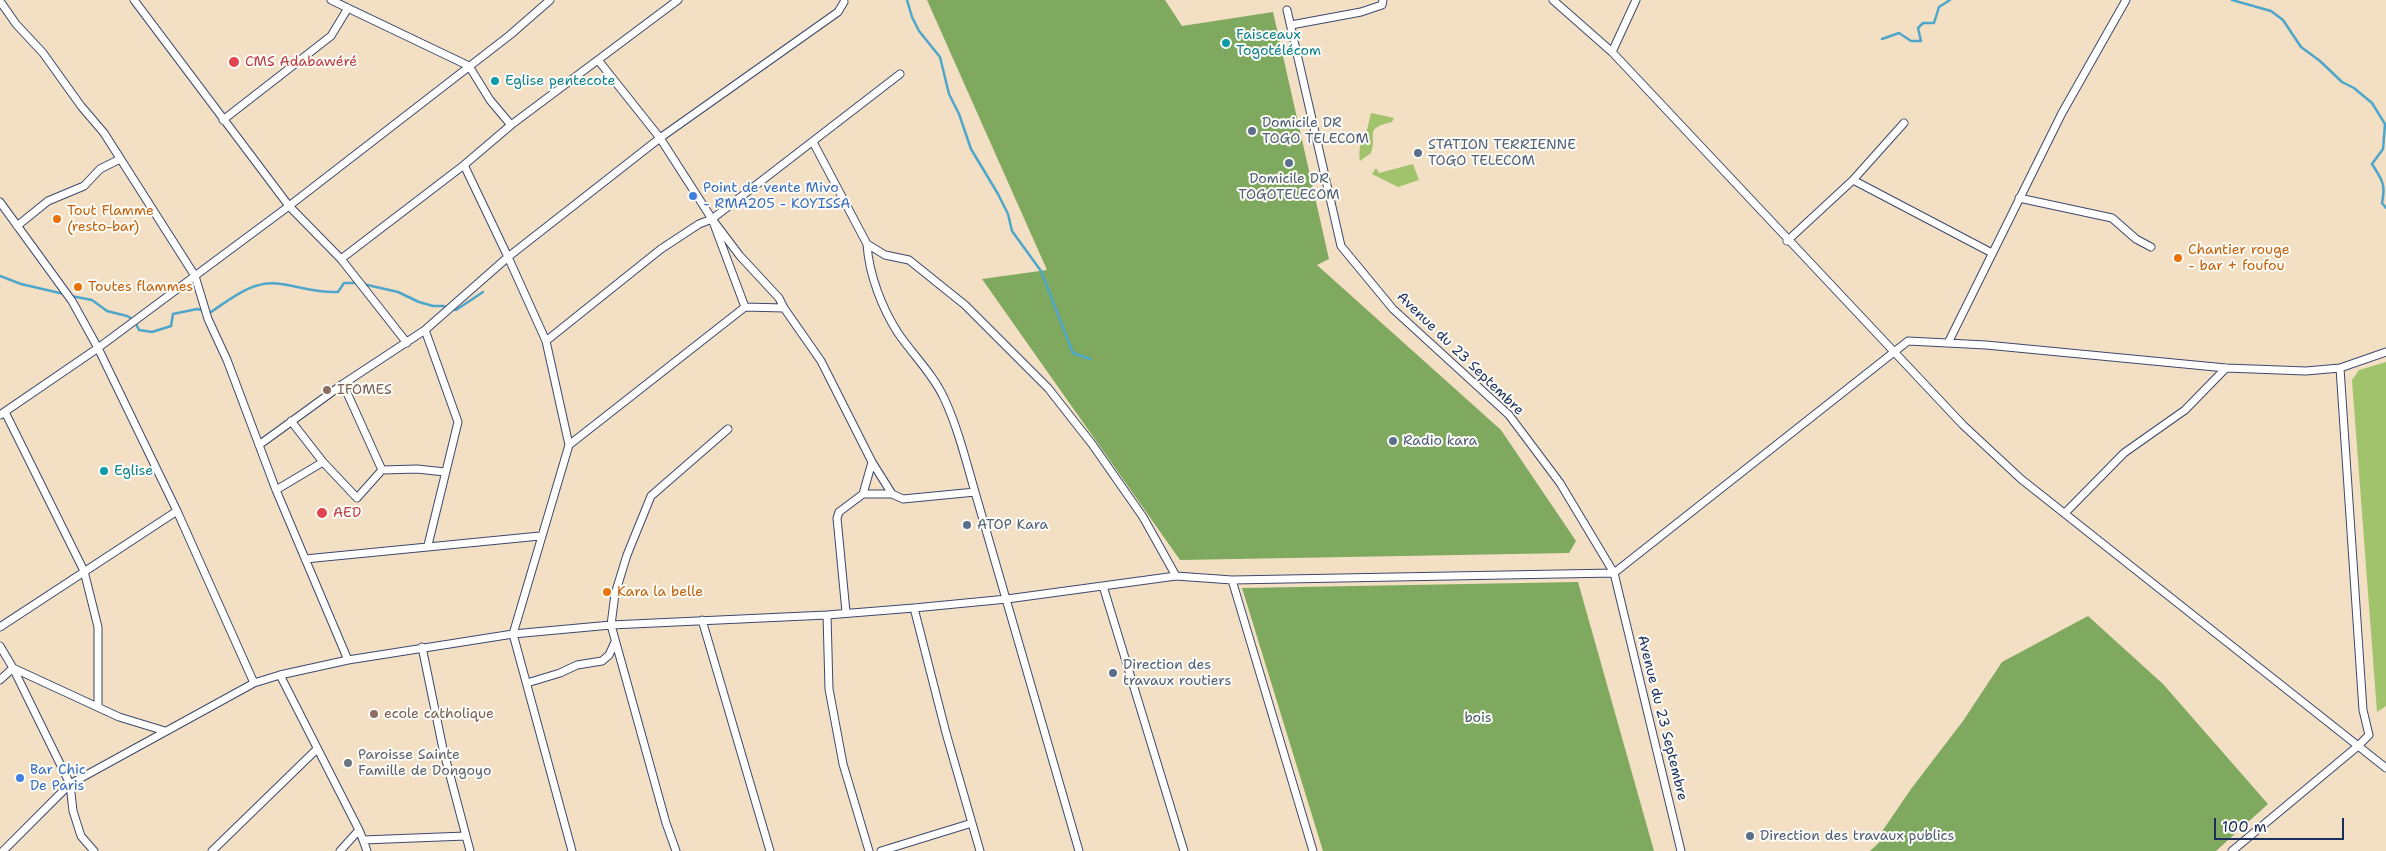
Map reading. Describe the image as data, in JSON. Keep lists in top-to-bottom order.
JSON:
{
  "streets": {
    "street": ["Avenue du 23 Septembre"]
  },
  "parks": ["bois"],
  "places": [
    "Faisceaux Togotélécom",
    "CMS Adabawéré",
    "Eglise pentecote",
    "Domicile DR TOGO TELECOM",
    "STATION TERRIENNE TOGO TELECOM",
    "Domicile DR TOGOTELECOM",
    "Point de vente Mivo - RMA205 - KOYISSA",
    "Tout Flamme (resto-bar)",
    "Chantier rouge - bar + foufou",
    "Toutes flammes",
    "IFOMES",
    "Radio kara",
    "Eglise",
    "AED",
    "ATOP Kara",
    "Kara la belle",
    "Direction des travaux routiers",
    "ecole catholique",
    "Paroisse Sainte Famille de Dongoyo",
    "Bar Chic De Paris",
    "Direction des travaux publics"
  ],
  "scale_bar": "100 m"
}
